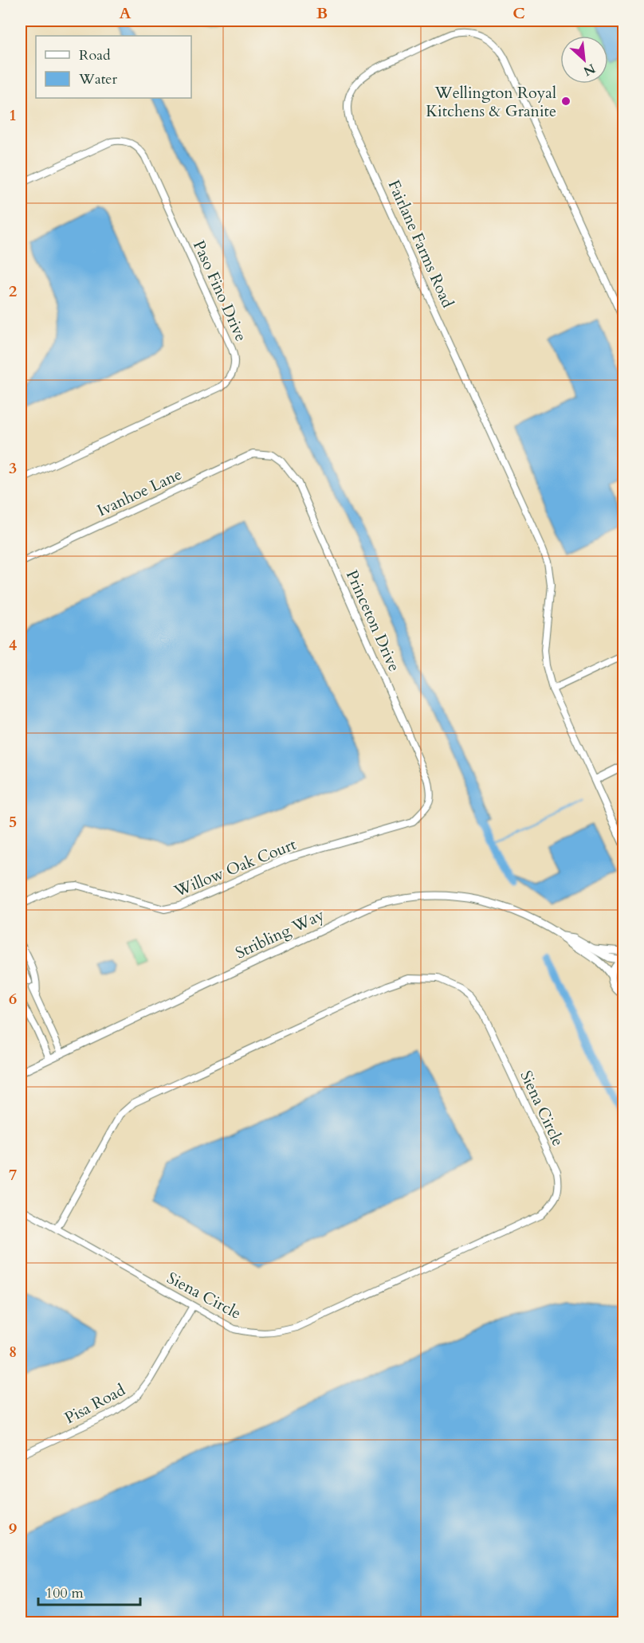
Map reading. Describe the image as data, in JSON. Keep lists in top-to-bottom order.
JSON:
{
  "streets": {
    "street": [
      "Fairlane Farms Road",
      "Paso Fino Drive",
      "Ivanhoe Lane",
      "Princeton Drive",
      "Willow Oak Court",
      "Stribling Way",
      "Siena Circle",
      "Pisa Road"
    ]
  },
  "crossings": [
    ["Ivanhoe Lane", "Princeton Drive"],
    ["Princeton Drive", "Willow Oak Court"],
    ["Siena Circle", "Pisa Road"]
  ],
  "places": ["Wellington Royal Kitchens & Granite"],
  "legend": ["Road", "Water"],
  "scale_bar": "100 m",
  "north": "bottom right",
  "grid": {
    "columns": ["A", "B", "C"],
    "rows": [
      "1",
      "2",
      "3",
      "4",
      "5",
      "6",
      "7",
      "8",
      "9"
    ]
  }
}
